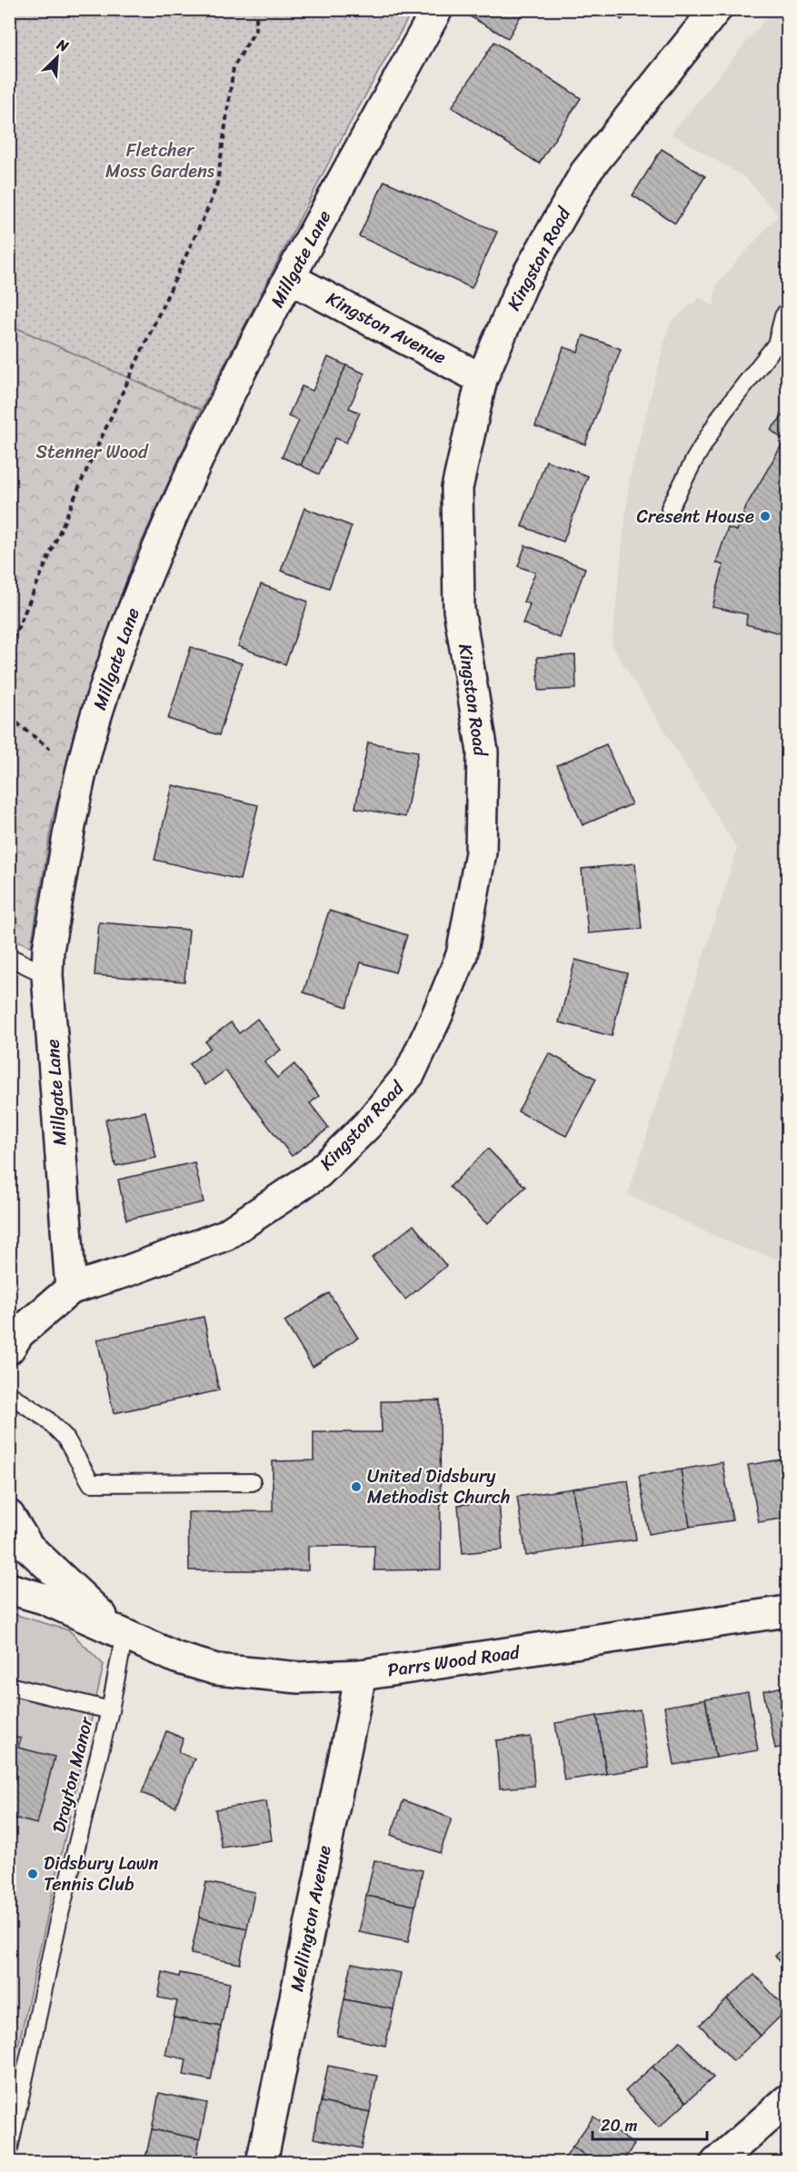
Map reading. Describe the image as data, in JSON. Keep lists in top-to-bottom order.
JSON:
{
  "streets": {
    "street": [
      "Millgate Lane",
      "Kingston Road",
      "Kingston Avenue",
      "Parrs Wood Road",
      "Mellington Avenue"
    ],
    "lane": ["Drayton Manor"]
  },
  "crossings": [
    ["Millgate Lane", "Kingston Road"],
    ["Millgate Lane", "Kingston Avenue"],
    ["Kingston Road", "Kingston Avenue"],
    ["Parrs Wood Road", "Drayton Manor"],
    ["Parrs Wood Road", "Mellington Avenue"]
  ],
  "parks": ["Fletcher Moss Gardens", "Stenner Wood"],
  "places": ["Cresent House", "United Didsbury Methodist Church", "Didsbury Lawn Tennis Club"],
  "scale_bar": "20 m",
  "north": "top right"
}
